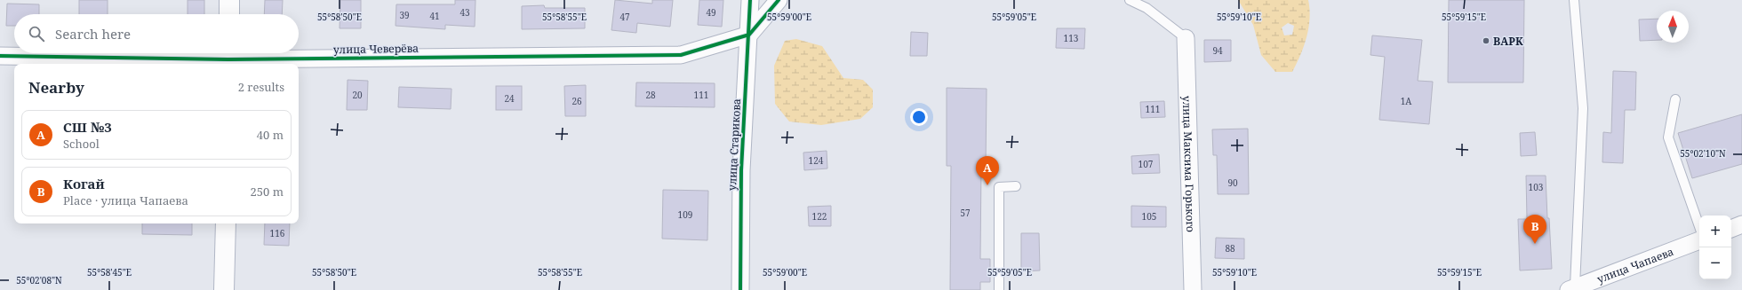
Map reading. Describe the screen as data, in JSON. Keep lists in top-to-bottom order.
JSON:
{
  "streets": {
    "street": [
      "улица Чеверёва",
      "улица Старикова",
      "улица Максима Горького",
      "улица Чапаева"
    ]
  },
  "crossings": [
    ["улица Чеверёва", "улица Старикова"]
  ],
  "places": ["ВАРК"],
  "house_numbers": [
    "43",
    "49",
    "39",
    "41",
    "47",
    "113",
    "94",
    "20",
    "28",
    "111",
    "24",
    "26",
    "1А",
    "111",
    "124",
    "107",
    "90",
    "103",
    "57",
    "109",
    "122",
    "105",
    "116",
    "88"
  ],
  "north": "top",
  "page": {
    "search": "Search here",
    "heading": ["Nearby", "2 results"],
    "list": [
      {
        "mark": "A",
        "name": "СШ №3",
        "note": "School",
        "value": "40 m"
      },
      {
        "mark": "B",
        "name": "Когай",
        "note": "Place · улица Чапаева",
        "value": "250 m"
      }
    ],
    "pins": ["A", "B"],
    "map_buttons": ["+", "−"]
  },
  "coordinates": [
    "55°58'50\"E",
    "55°58'55\"E",
    "55°59'00\"E",
    "55°59'05\"E",
    "55°59'10\"E",
    "55°59'15\"E",
    "55°02'10\"N",
    "55°58'45\"E",
    "55°02'08\"N"
  ]
}
